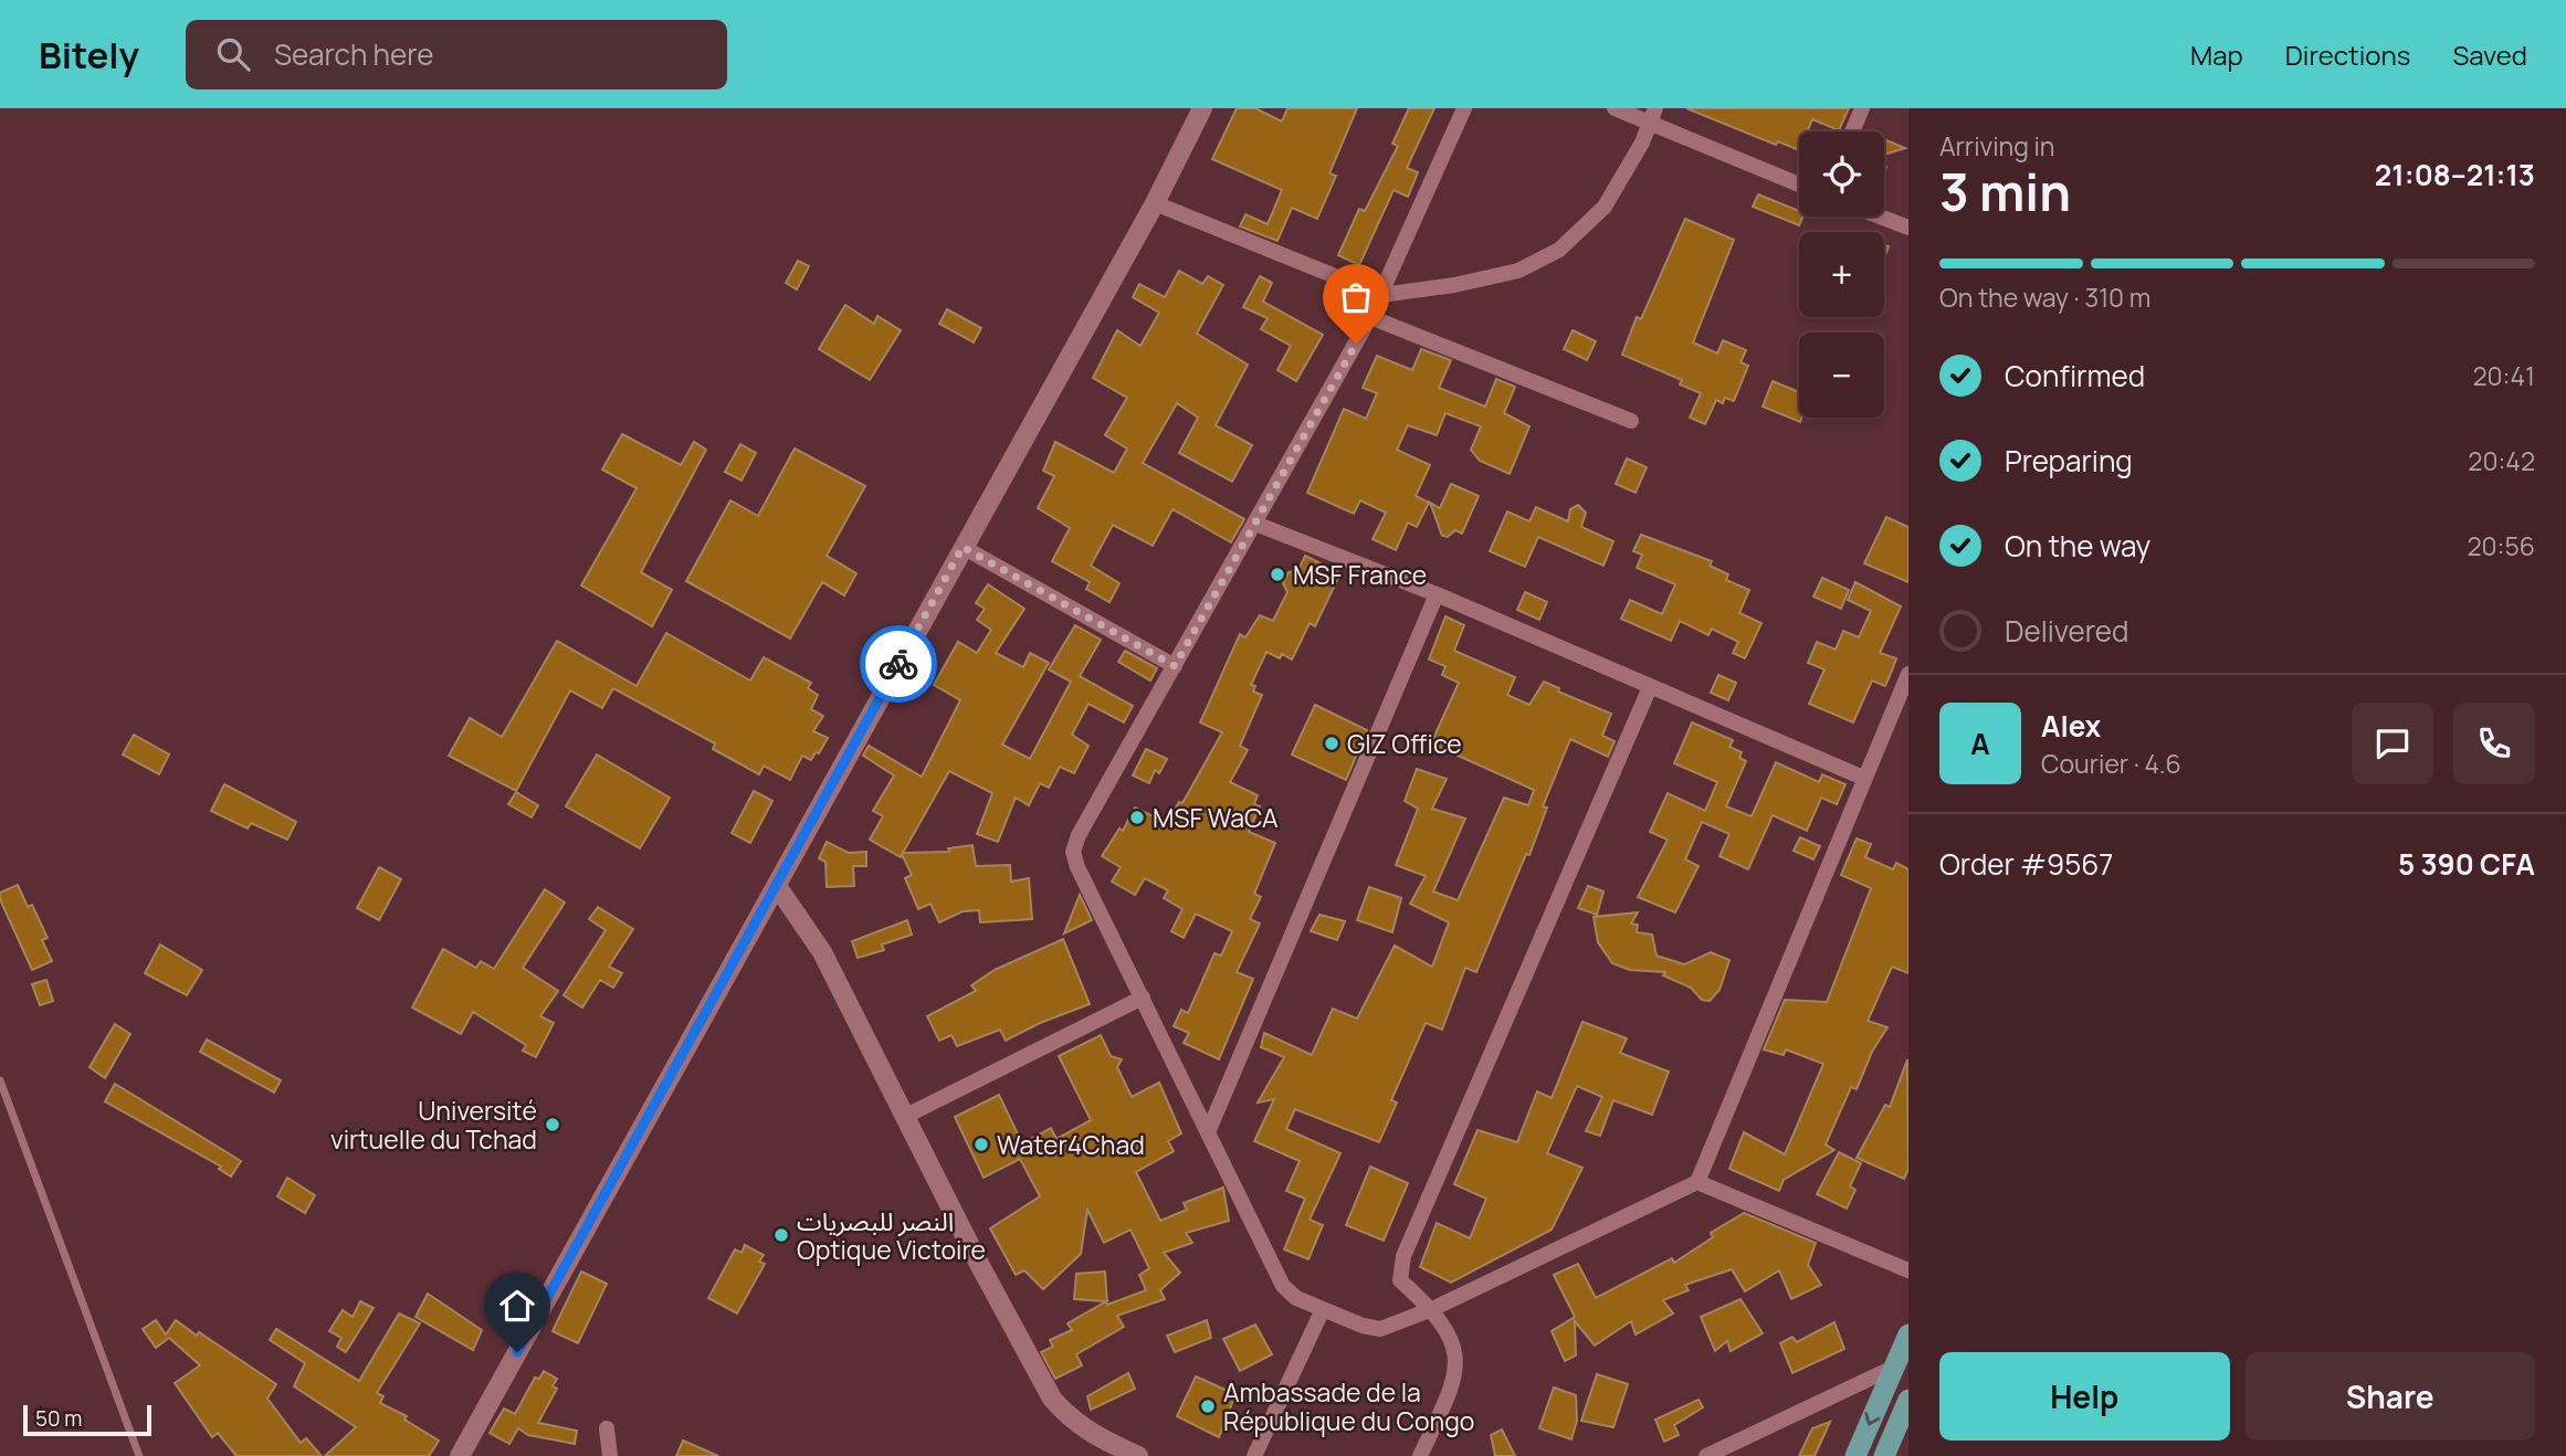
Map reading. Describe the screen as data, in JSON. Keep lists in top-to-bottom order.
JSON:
{
  "places": [
    "MSF France",
    "GIZ Office",
    "MSF WaCA",
    "Université virtuelle du Tchad",
    "Water4Chad",
    "النصر للبصريات Optique Victoire",
    "Ambassade de la République du Congo"
  ],
  "scale_bar": "50 m",
  "page": {
    "header": "Bitely",
    "search": "Search here",
    "nav": ["Map", "Directions", "Saved"],
    "heading": ["3 min", "Arriving in", "21:08–21:13"],
    "panel": [
      "Alex",
      "Courier · 4.6",
      "Order #9567",
      "5 390 CFA"
    ],
    "map_buttons": ["+", "−"],
    "bar": "On the way · 310 m",
    "list": [
      ["Confirmed", "20:41"],
      ["Preparing", "20:42"],
      ["On the way", "20:56"],
      "Delivered"
    ],
    "round": "A",
    "buttons": ["Help", "Share"],
    "scale": "50 m"
  }
}
